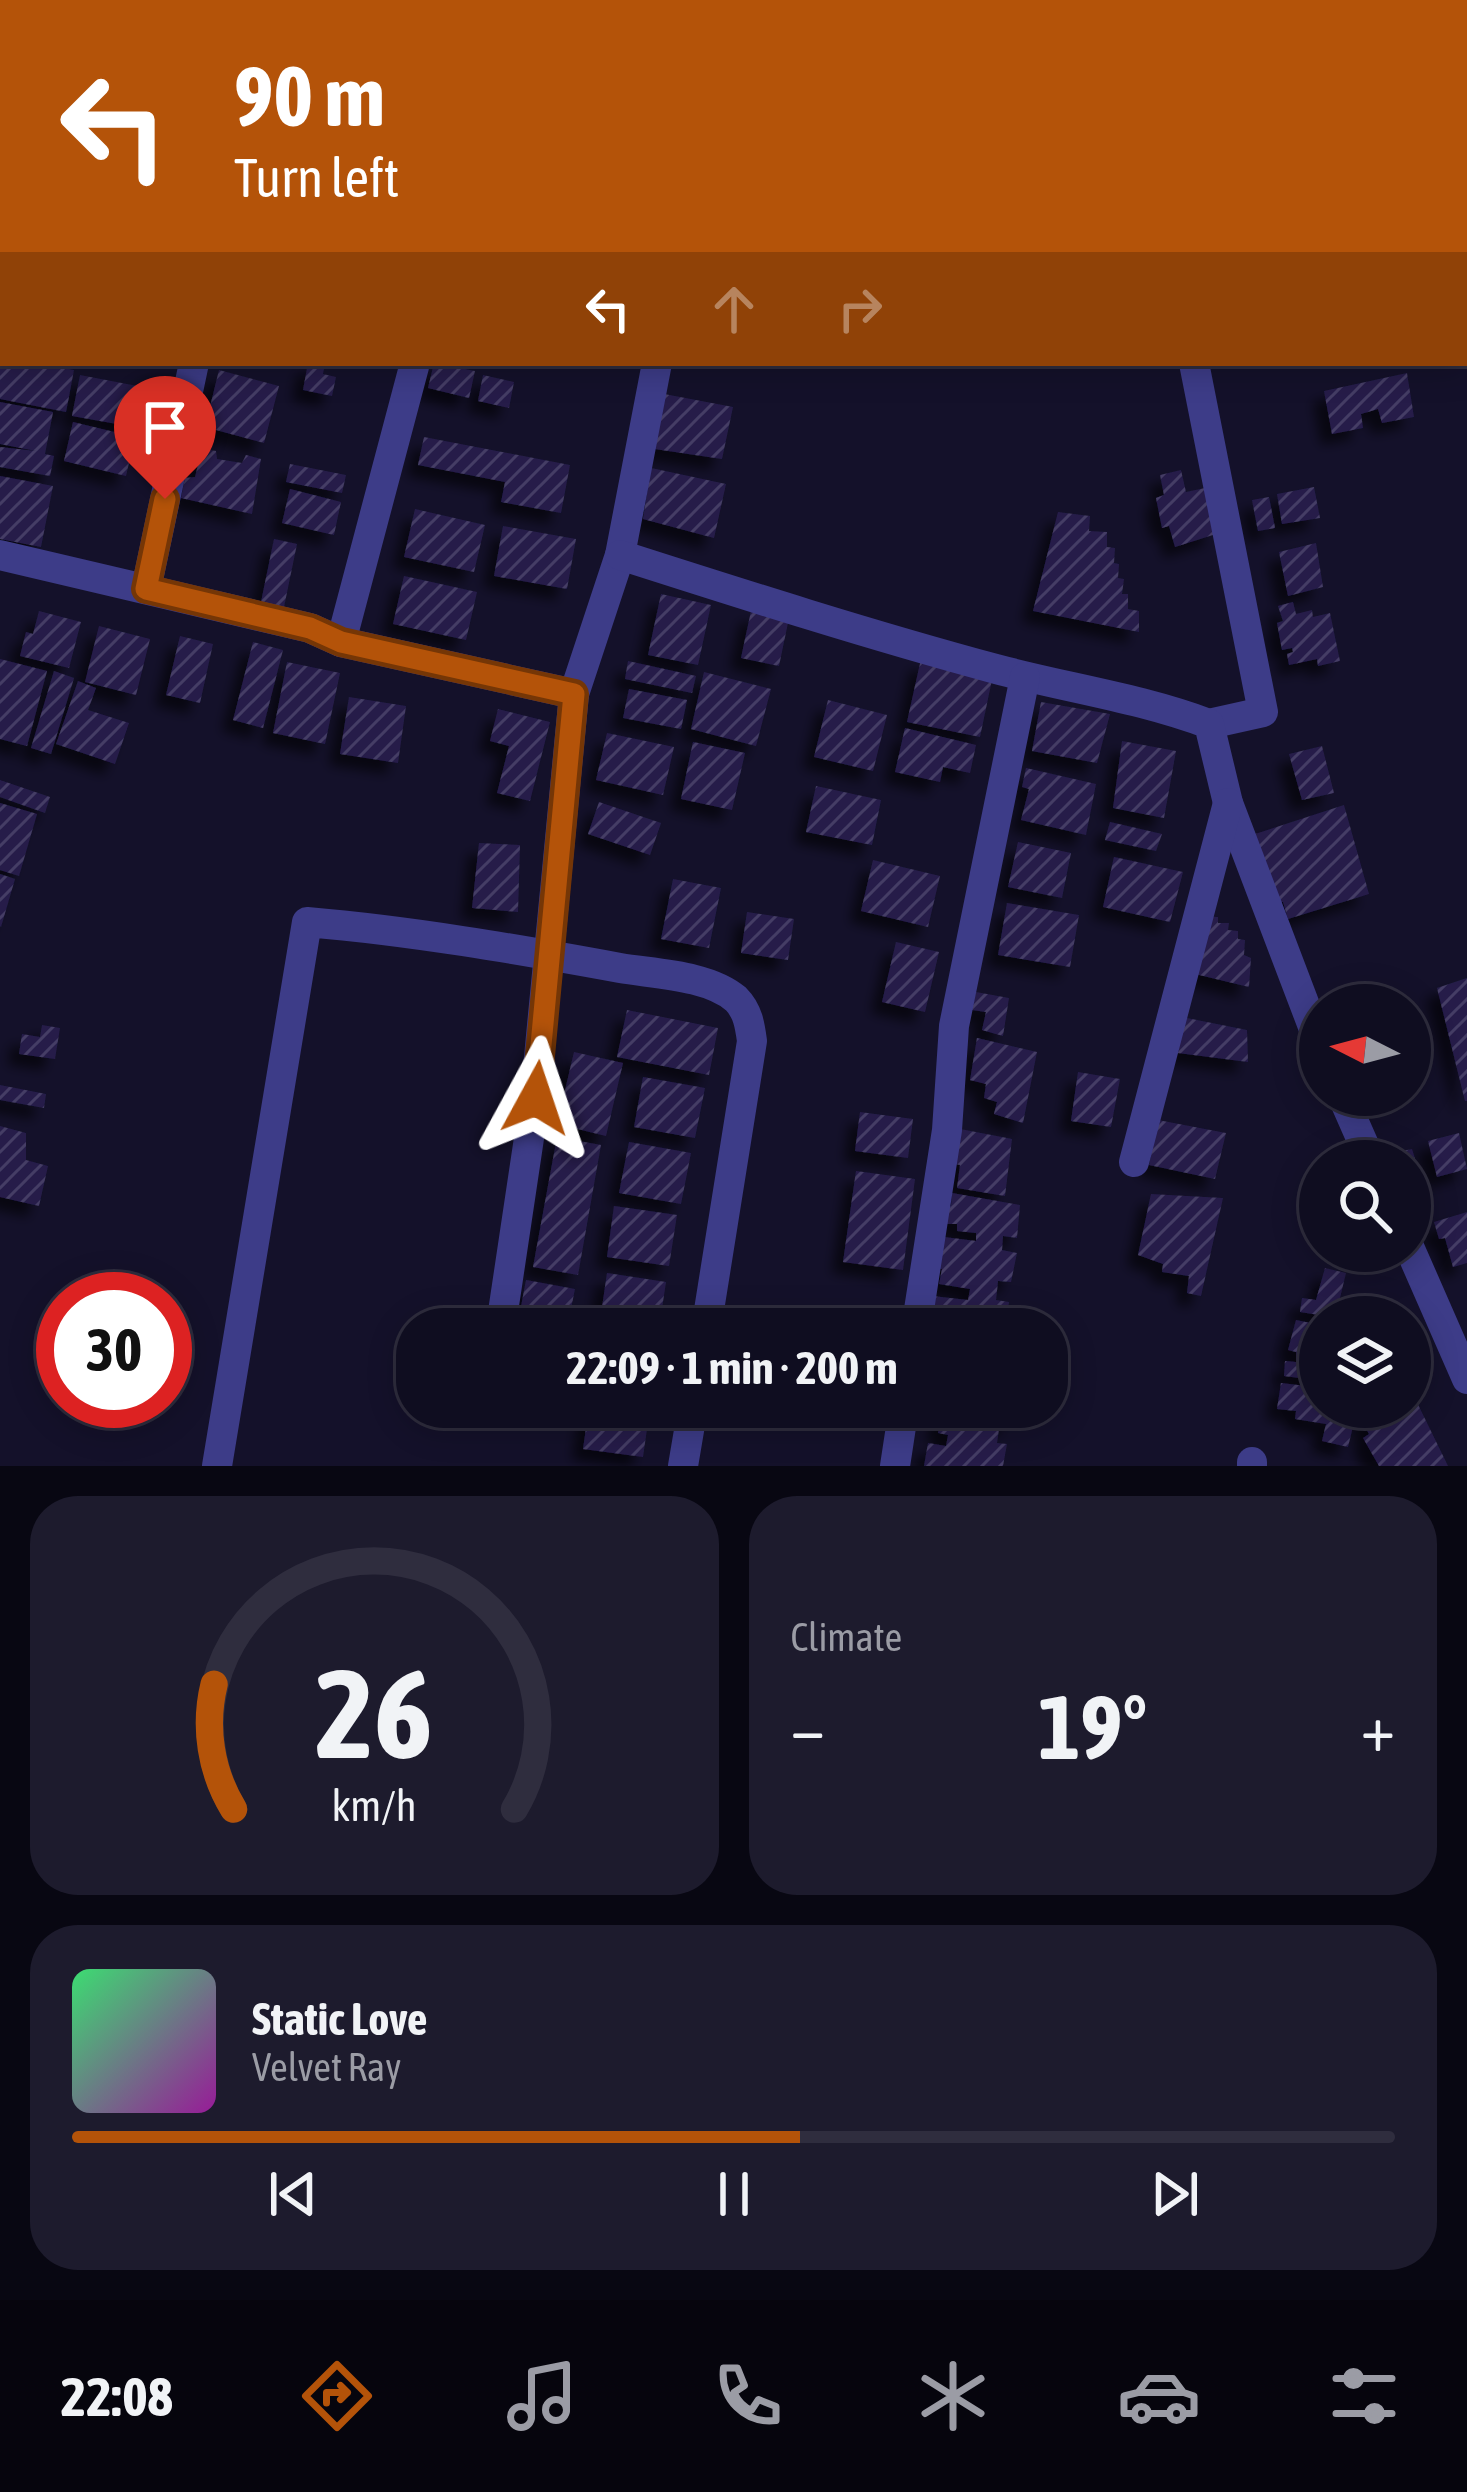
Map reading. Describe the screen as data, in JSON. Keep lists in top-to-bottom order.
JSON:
{
  "north": "left",
  "page": {
    "turn": ["90 m", "Turn left"],
    "limit": "30",
    "trip": "22:09 · 1 min · 200 m",
    "tile": "Climate",
    "heat": ["−", "19°", "+"],
    "song": ["Static Love", "Velvet Ray"],
    "tabs": "22:08",
    "gauge": ["26", "km/h"]
  }
}
